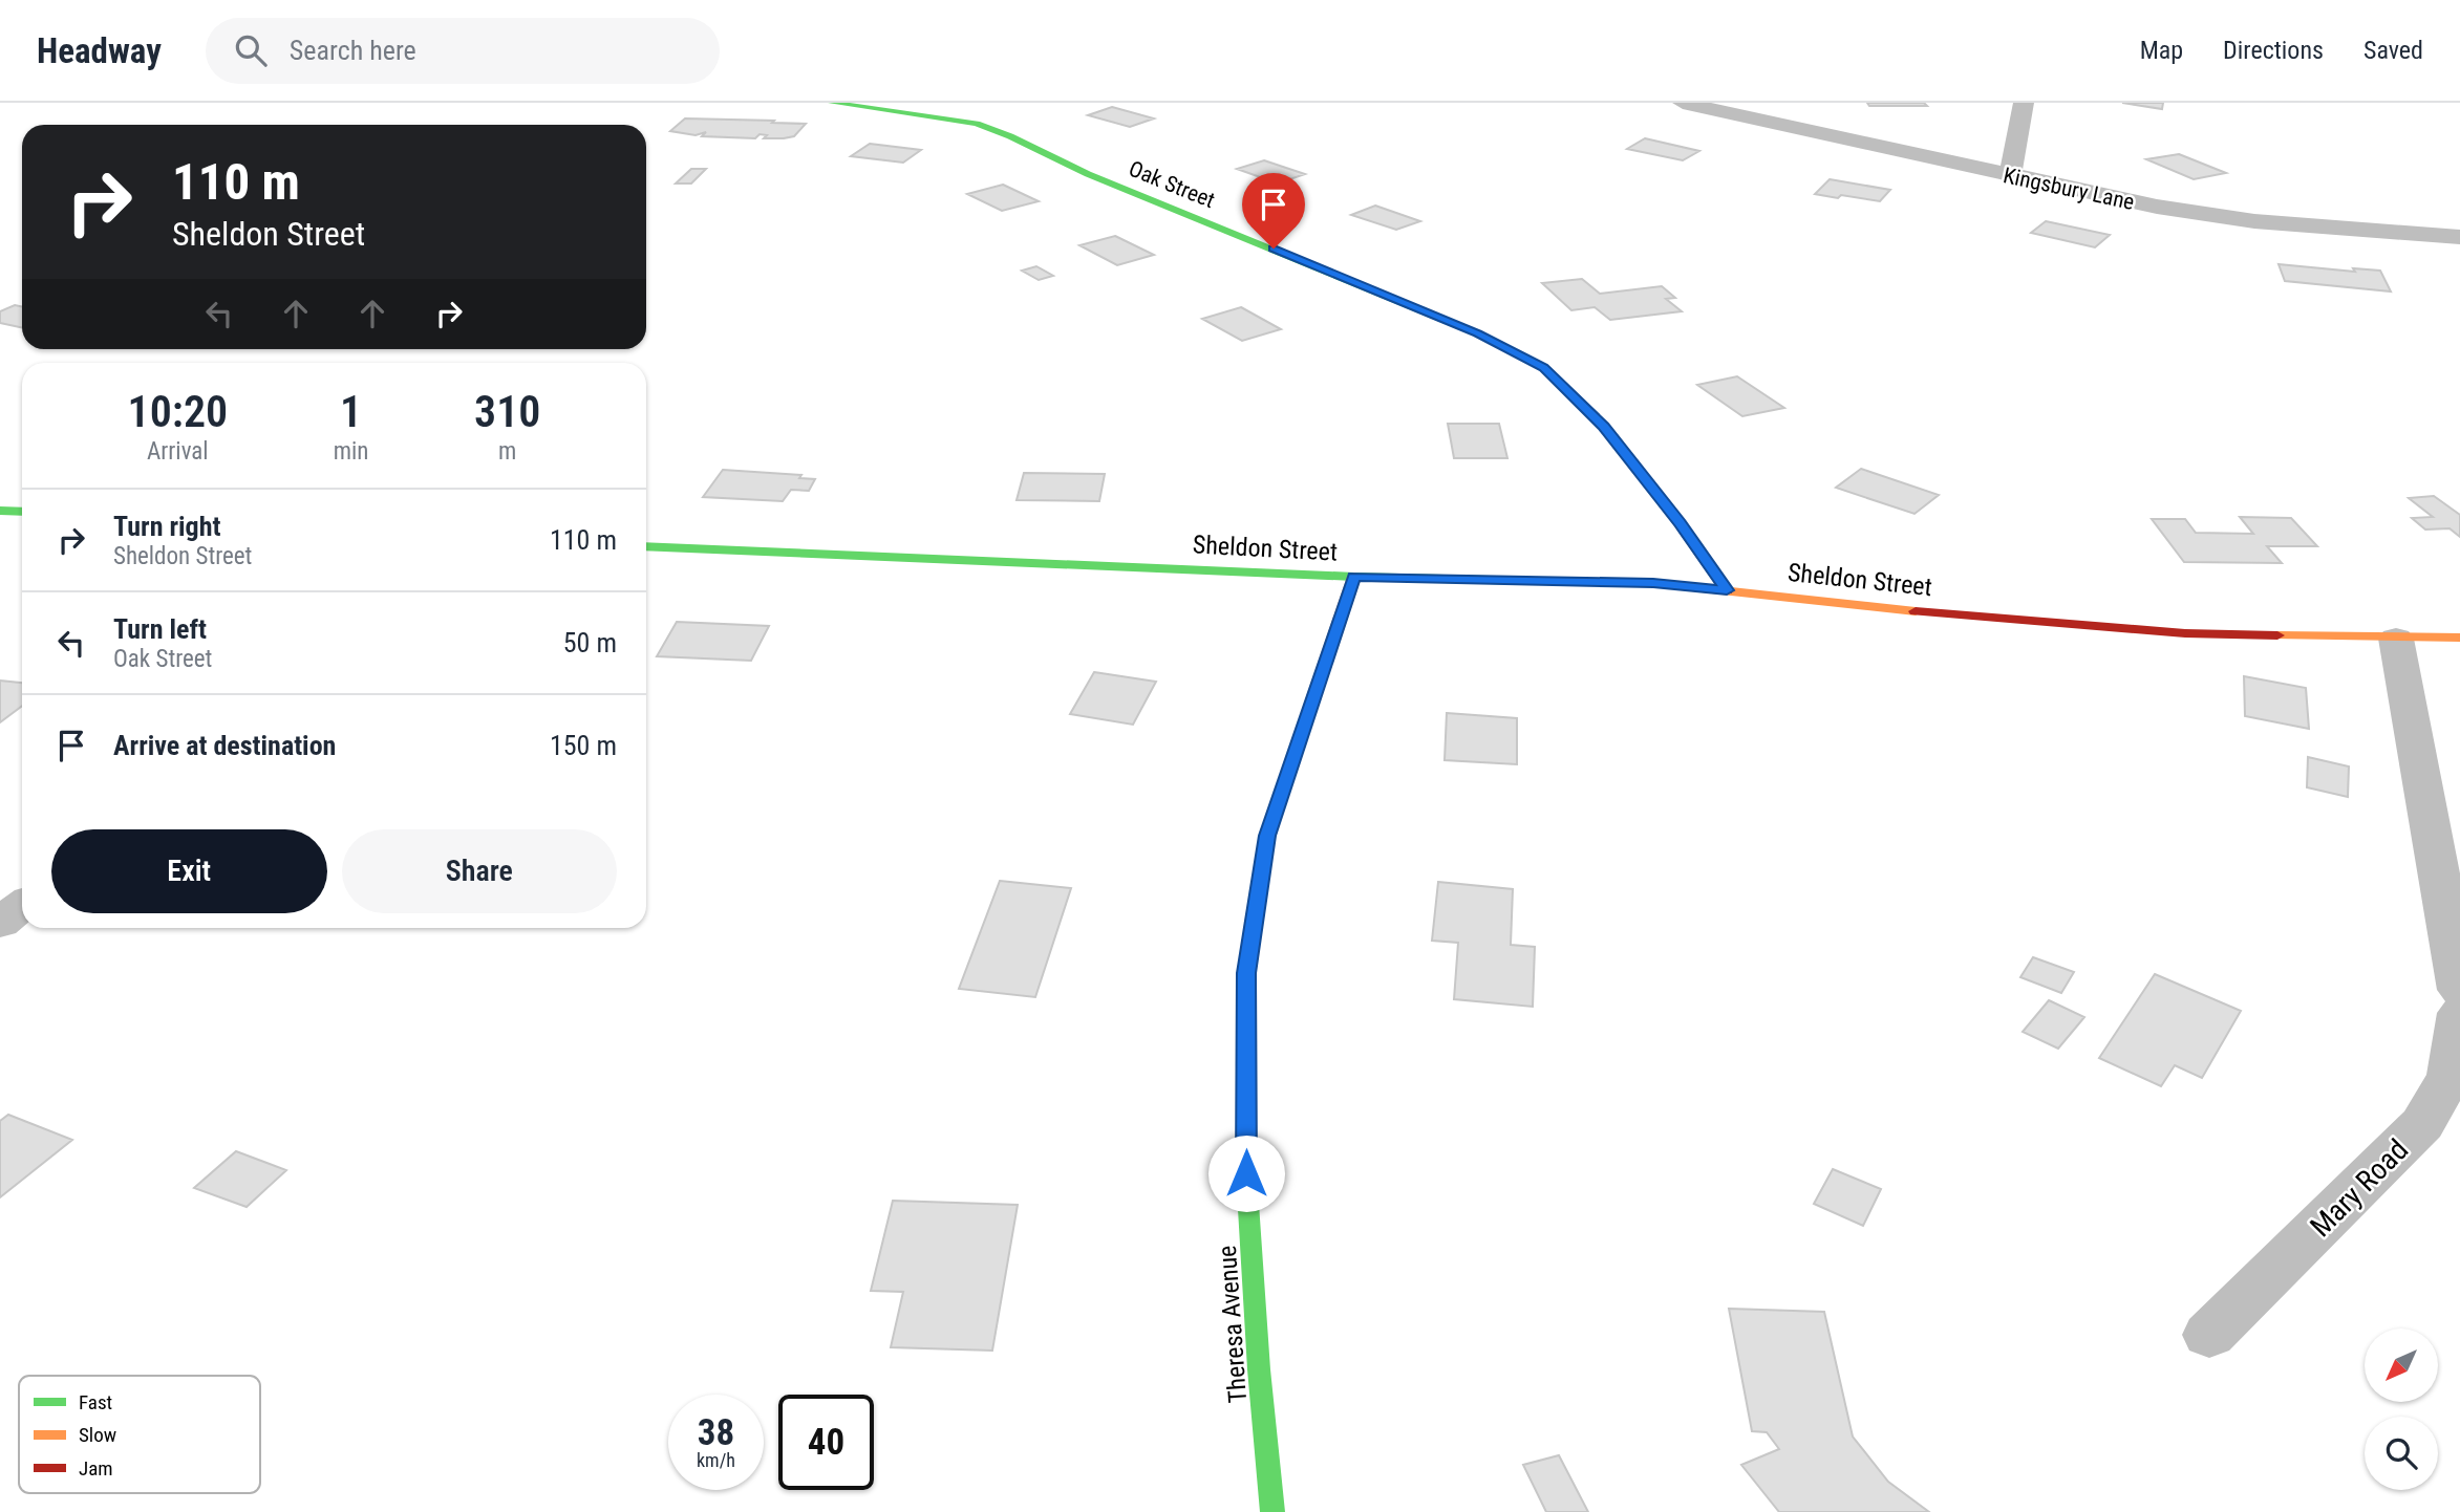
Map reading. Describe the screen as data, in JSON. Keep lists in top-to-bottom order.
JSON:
{
  "streets": {
    "street": [
      "Oak Street",
      "Kingsbury Lane",
      "Sheldon Street",
      "Mary Road",
      "Theresa Avenue"
    ]
  },
  "crossings": [
    ["Oak Street", "Sheldon Street"],
    ["Sheldon Street", "Theresa Avenue"]
  ],
  "legend": ["Fast", "Slow", "Jam"],
  "north": "bottom left",
  "page": {
    "header": "Headway",
    "search": "Search here",
    "nav": ["Map", "Directions", "Saved"],
    "turn": ["110 m", "Sheldon Street"],
    "eta": [
      "10:20",
      "Arrival",
      "1",
      "min",
      "310",
      "m"
    ],
    "list": [
      {
        "name": "Turn right",
        "note": "Sheldon Street",
        "value": "110 m"
      },
      {
        "name": "Turn left",
        "note": "Oak Street",
        "value": "50 m"
      },
      {
        "name": "Arrive at destination",
        "value": "150 m"
      }
    ],
    "buttons": ["Exit", "Share"],
    "speed": "38 km/h",
    "limit": "40"
  }
}
